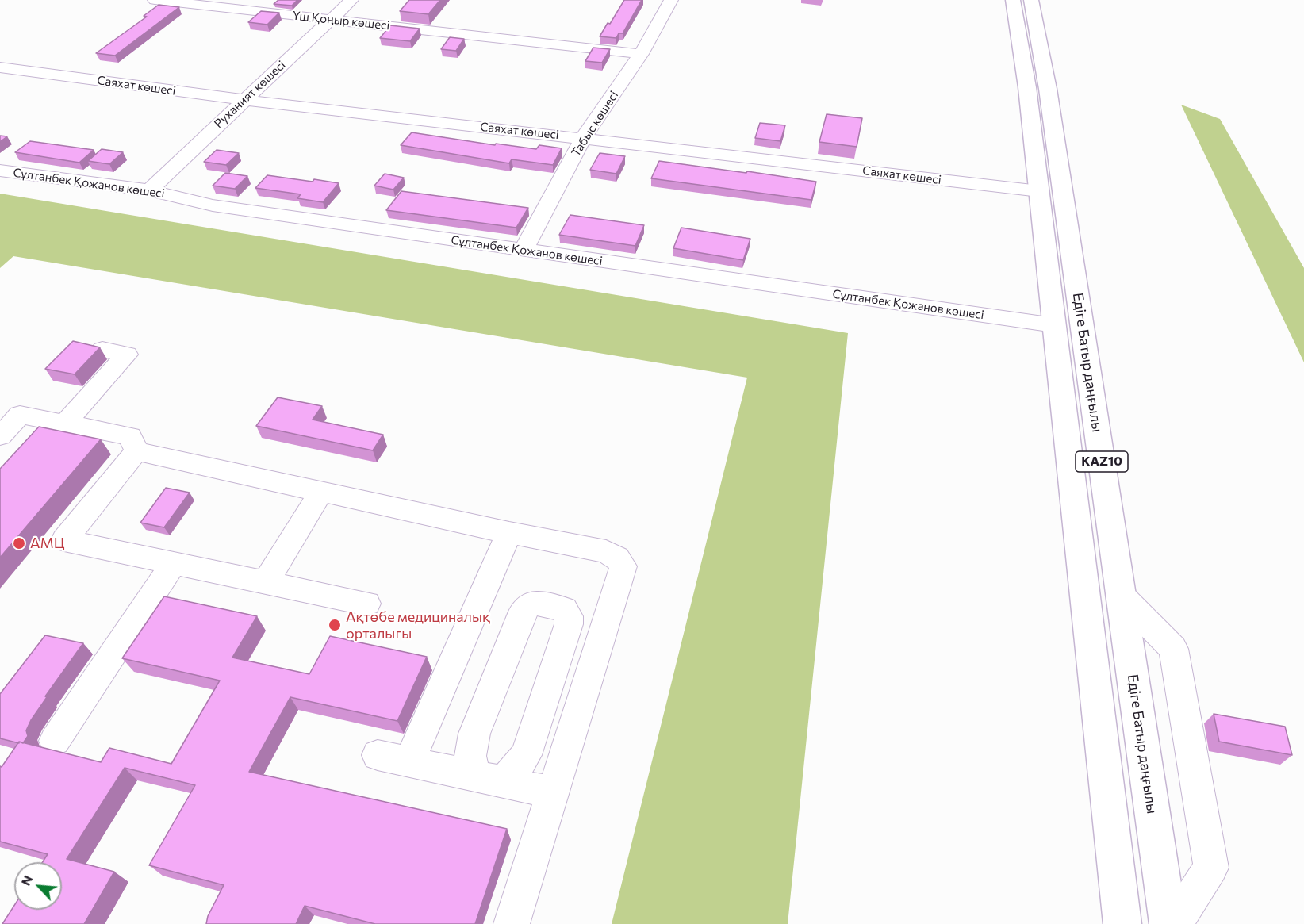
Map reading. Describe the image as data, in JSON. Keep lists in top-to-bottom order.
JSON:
{
  "streets": {
    "main road": ["Едіге Батыр даңғылы", "KAZ10"],
    "street": [
      "Үш Қоңыр көшесі",
      "Саяхат көшесі",
      "Руханият көшесі",
      "Табыс көшесі",
      "Сұлтанбек Қожанов көшесі"
    ]
  },
  "crossings": [
    ["Үш Қоңыр көшесі", "Руханият көшесі"],
    ["Үш Қоңыр көшесі", "Табыс көшесі"],
    ["Саяхат көшесі", "Руханият көшесі"],
    ["Саяхат көшесі", "Табыс көшесі"],
    ["Саяхат көшесі", "Едіге Батыр даңғылы"],
    ["Руханият көшесі", "Сұлтанбек Қожанов көшесі"],
    ["Табыс көшесі", "Сұлтанбек Қожанов көшесі"],
    ["Сұлтанбек Қожанов көшесі", "Едіге Батыр даңғылы"]
  ],
  "places": ["АМЦ", "Ақтөбе медициналық орталығы"],
  "north": "top left"
}
